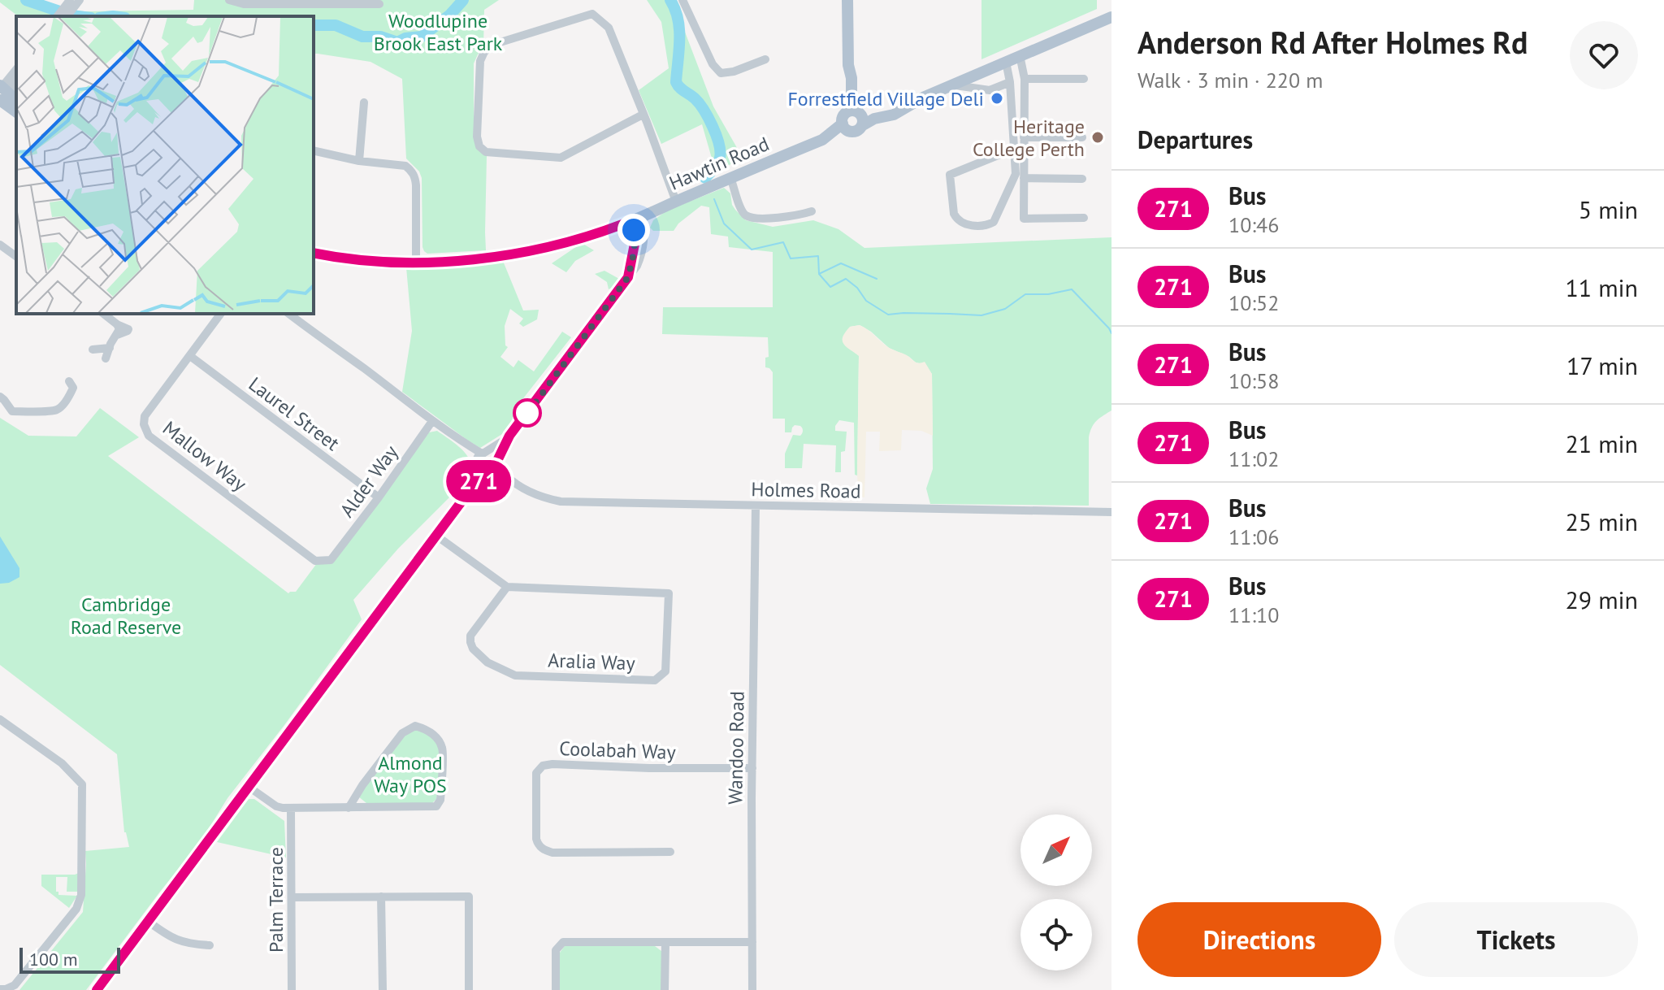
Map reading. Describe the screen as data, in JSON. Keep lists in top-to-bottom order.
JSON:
{
  "streets": {
    "main road": ["Hawtin Road"],
    "street": [
      "Laurel Street",
      "Mallow Way",
      "Alder Way",
      "Holmes Road",
      "Aralia Way",
      "Wandoo Road",
      "Coolabah Way",
      "Palm Terrace"
    ]
  },
  "crossings": [
    ["Laurel Street", "Mallow Way"],
    ["Laurel Street", "Alder Way"],
    ["Mallow Way", "Alder Way"],
    ["Holmes Road", "Wandoo Road"],
    ["Wandoo Road", "Coolabah Way"]
  ],
  "parks": ["Woodlupine Brook East Park", "Cambridge Road Reserve", "Almond Way POS"],
  "places": ["Forrestfield Village Deli", "Heritage College Perth"],
  "lines": ["bus line 271"],
  "scale_bar": "100 m",
  "north": "top right",
  "page": {
    "on_map": "271",
    "heading": [
      ["Anderson Rd After Holmes Rd", "Walk · 3 min · 220 m"],
      "Departures"
    ],
    "list": [
      {
        "mark": "271",
        "name": "Bus",
        "note": "10:46",
        "value": "5 min"
      },
      {
        "mark": "271",
        "name": "Bus",
        "note": "10:52",
        "value": "11 min"
      },
      {
        "mark": "271",
        "name": "Bus",
        "note": "10:58",
        "value": "17 min"
      },
      {
        "mark": "271",
        "name": "Bus",
        "note": "11:02",
        "value": "21 min"
      },
      {
        "mark": "271",
        "name": "Bus",
        "note": "11:06",
        "value": "25 min"
      },
      {
        "mark": "271",
        "name": "Bus",
        "note": "11:10",
        "value": "29 min"
      }
    ],
    "buttons": ["Directions", "Tickets"],
    "scale": "100 m"
  }
}
